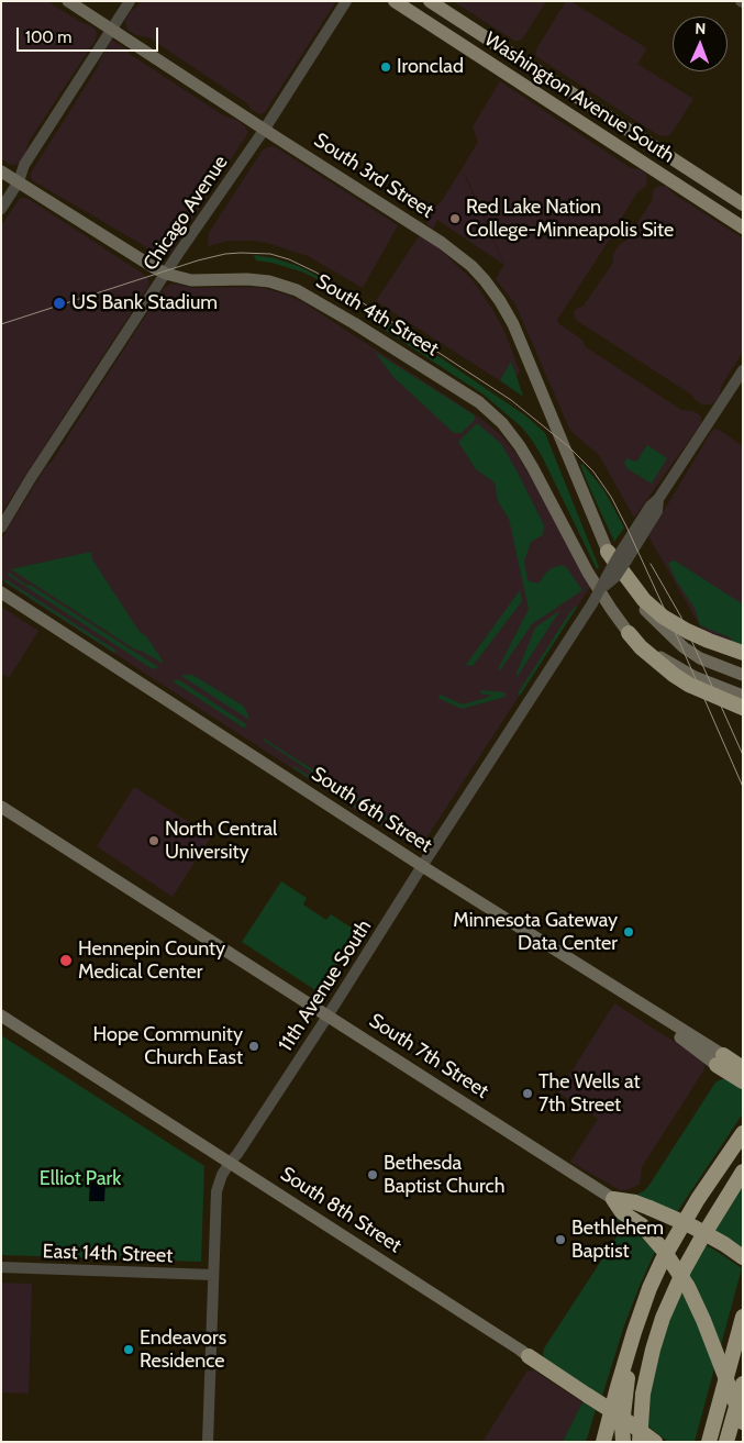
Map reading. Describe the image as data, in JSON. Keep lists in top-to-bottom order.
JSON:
{
  "streets": {
    "highway": ["South 7th Street", "South 8th Street"],
    "main road": [
      "Washington Avenue South",
      "South 3rd Street",
      "South 4th Street",
      "South 6th Street"
    ],
    "street": ["Chicago Avenue", "11th Avenue South", "East 14th Street"]
  },
  "crossings": [
    ["South 3rd Street", "Chicago Avenue"],
    ["South 3rd Street", "11th Avenue South"],
    ["Chicago Avenue", "South 4th Street"],
    ["South 6th Street", "11th Avenue South"],
    ["11th Avenue South", "South 7th Street"],
    ["11th Avenue South", "South 8th Street"],
    ["11th Avenue South", "East 14th Street"]
  ],
  "parks": ["Elliot Park"],
  "places": [
    "Ironclad",
    "Red Lake Nation College-Minneapolis Site",
    "US Bank Stadium",
    "North Central University",
    "Minnesota Gateway Data Center",
    "Hennepin County Medical Center",
    "Hope Community Church East",
    "The Wells at 7th Street",
    "Bethesda Baptist Church",
    "Bethlehem Baptist",
    "Endeavors Residence"
  ],
  "scale_bar": "100 m",
  "north": "top"
}
